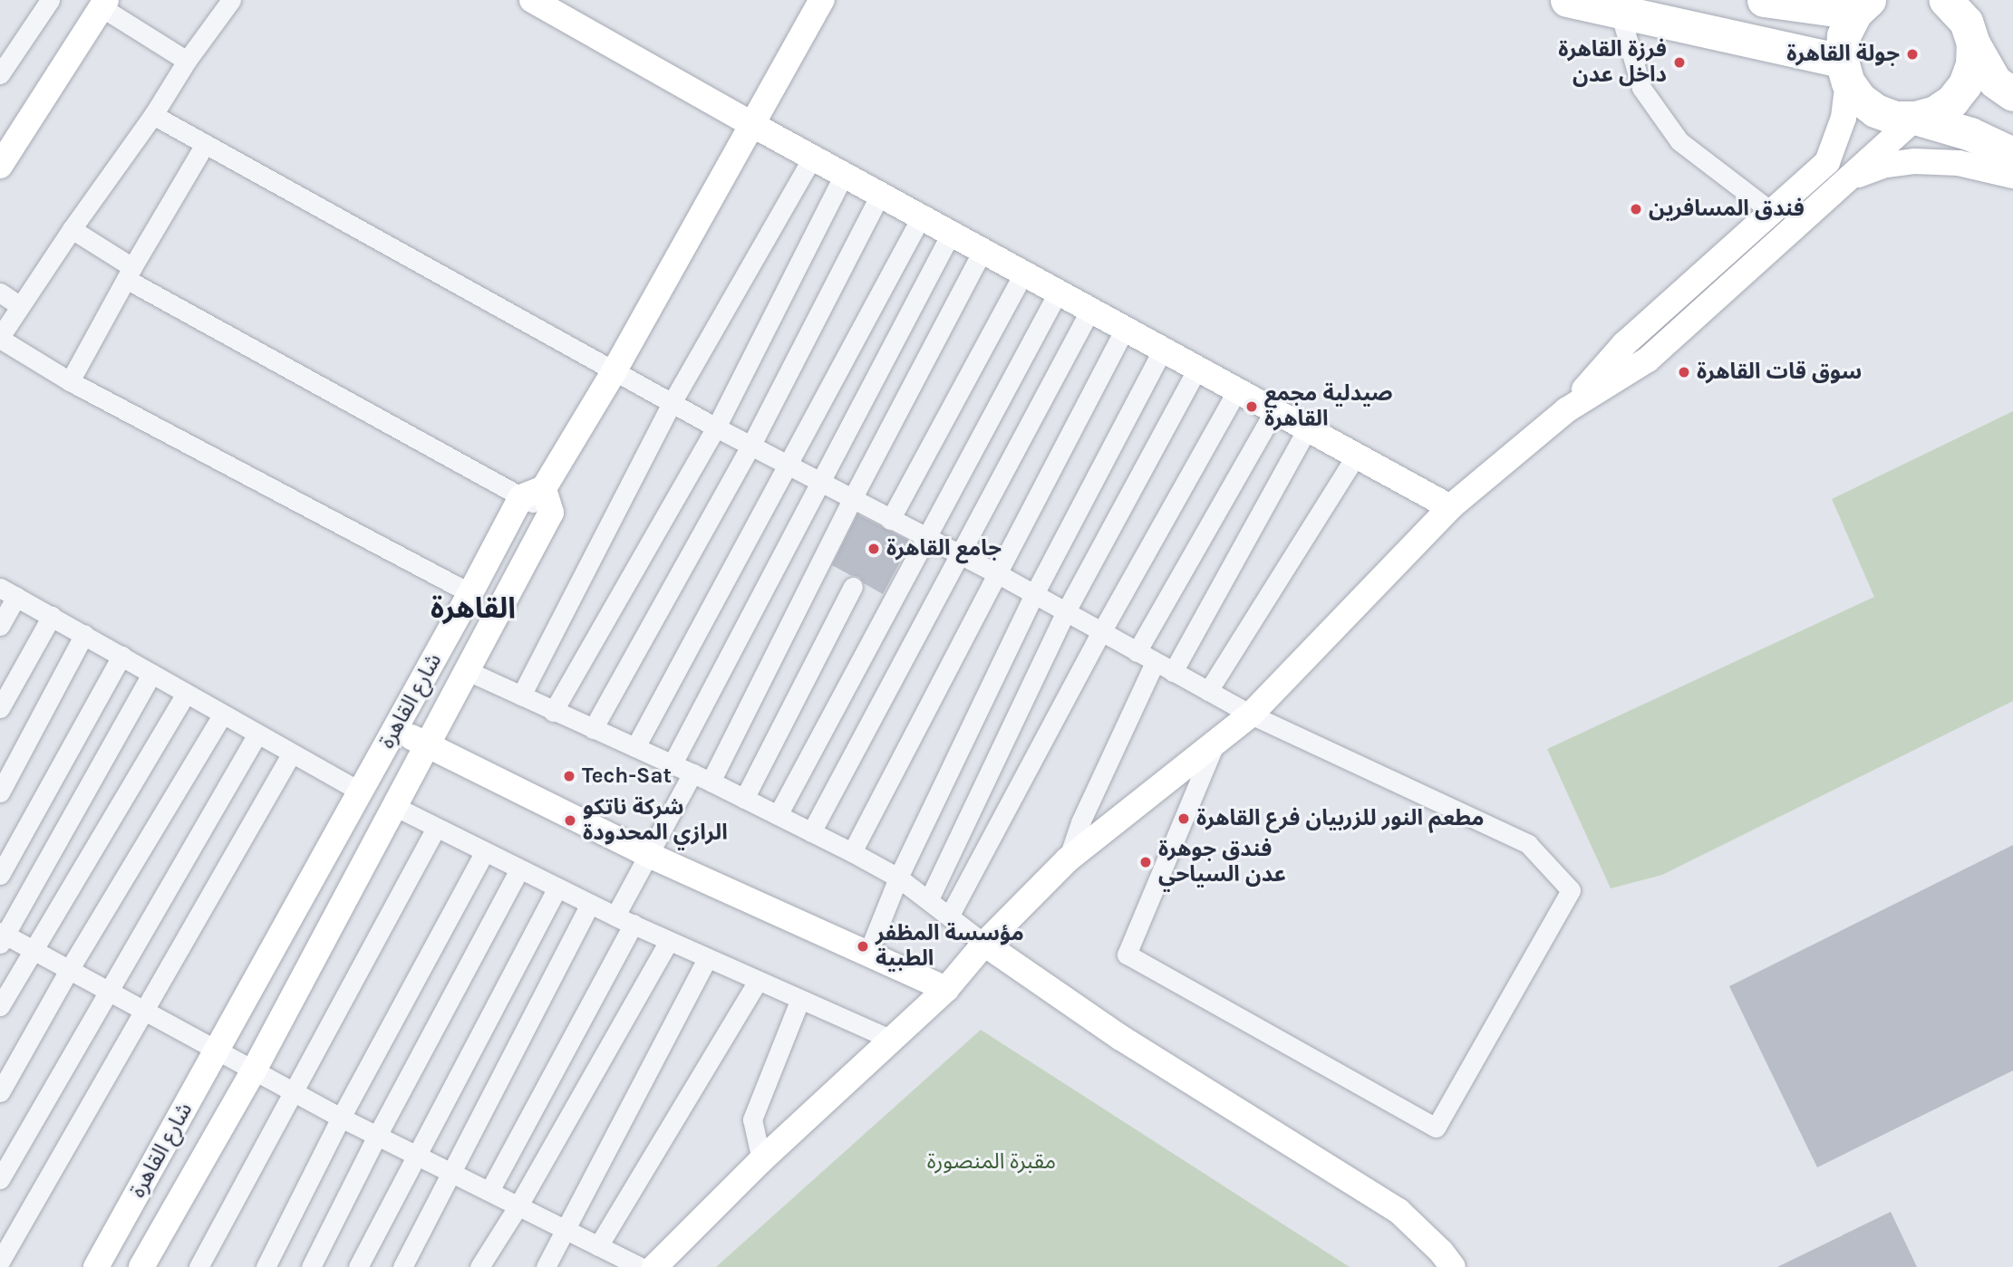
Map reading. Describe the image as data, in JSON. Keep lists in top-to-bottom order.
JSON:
{
  "streets": {
    "street": ["شارع القاهرة"]
  },
  "districts": ["القاهرة"],
  "parks": ["مقبرة المنصورة"],
  "places": [
    "جولة القاهرة",
    "فرزة القاهرة داخل عدن",
    "فندق المسافرين",
    "سوق قات القاهرة",
    "صيدلية مجمع القاهرة",
    "جامع القاهرة",
    "Tech-Sat",
    "مطعم النور للزربيان فرع القاهرة",
    "شركة ناتكو الرازي المحدودة",
    "فندق جوهرة عدن السياحي",
    "مؤسسة المظفر الطبية"
  ]
}
